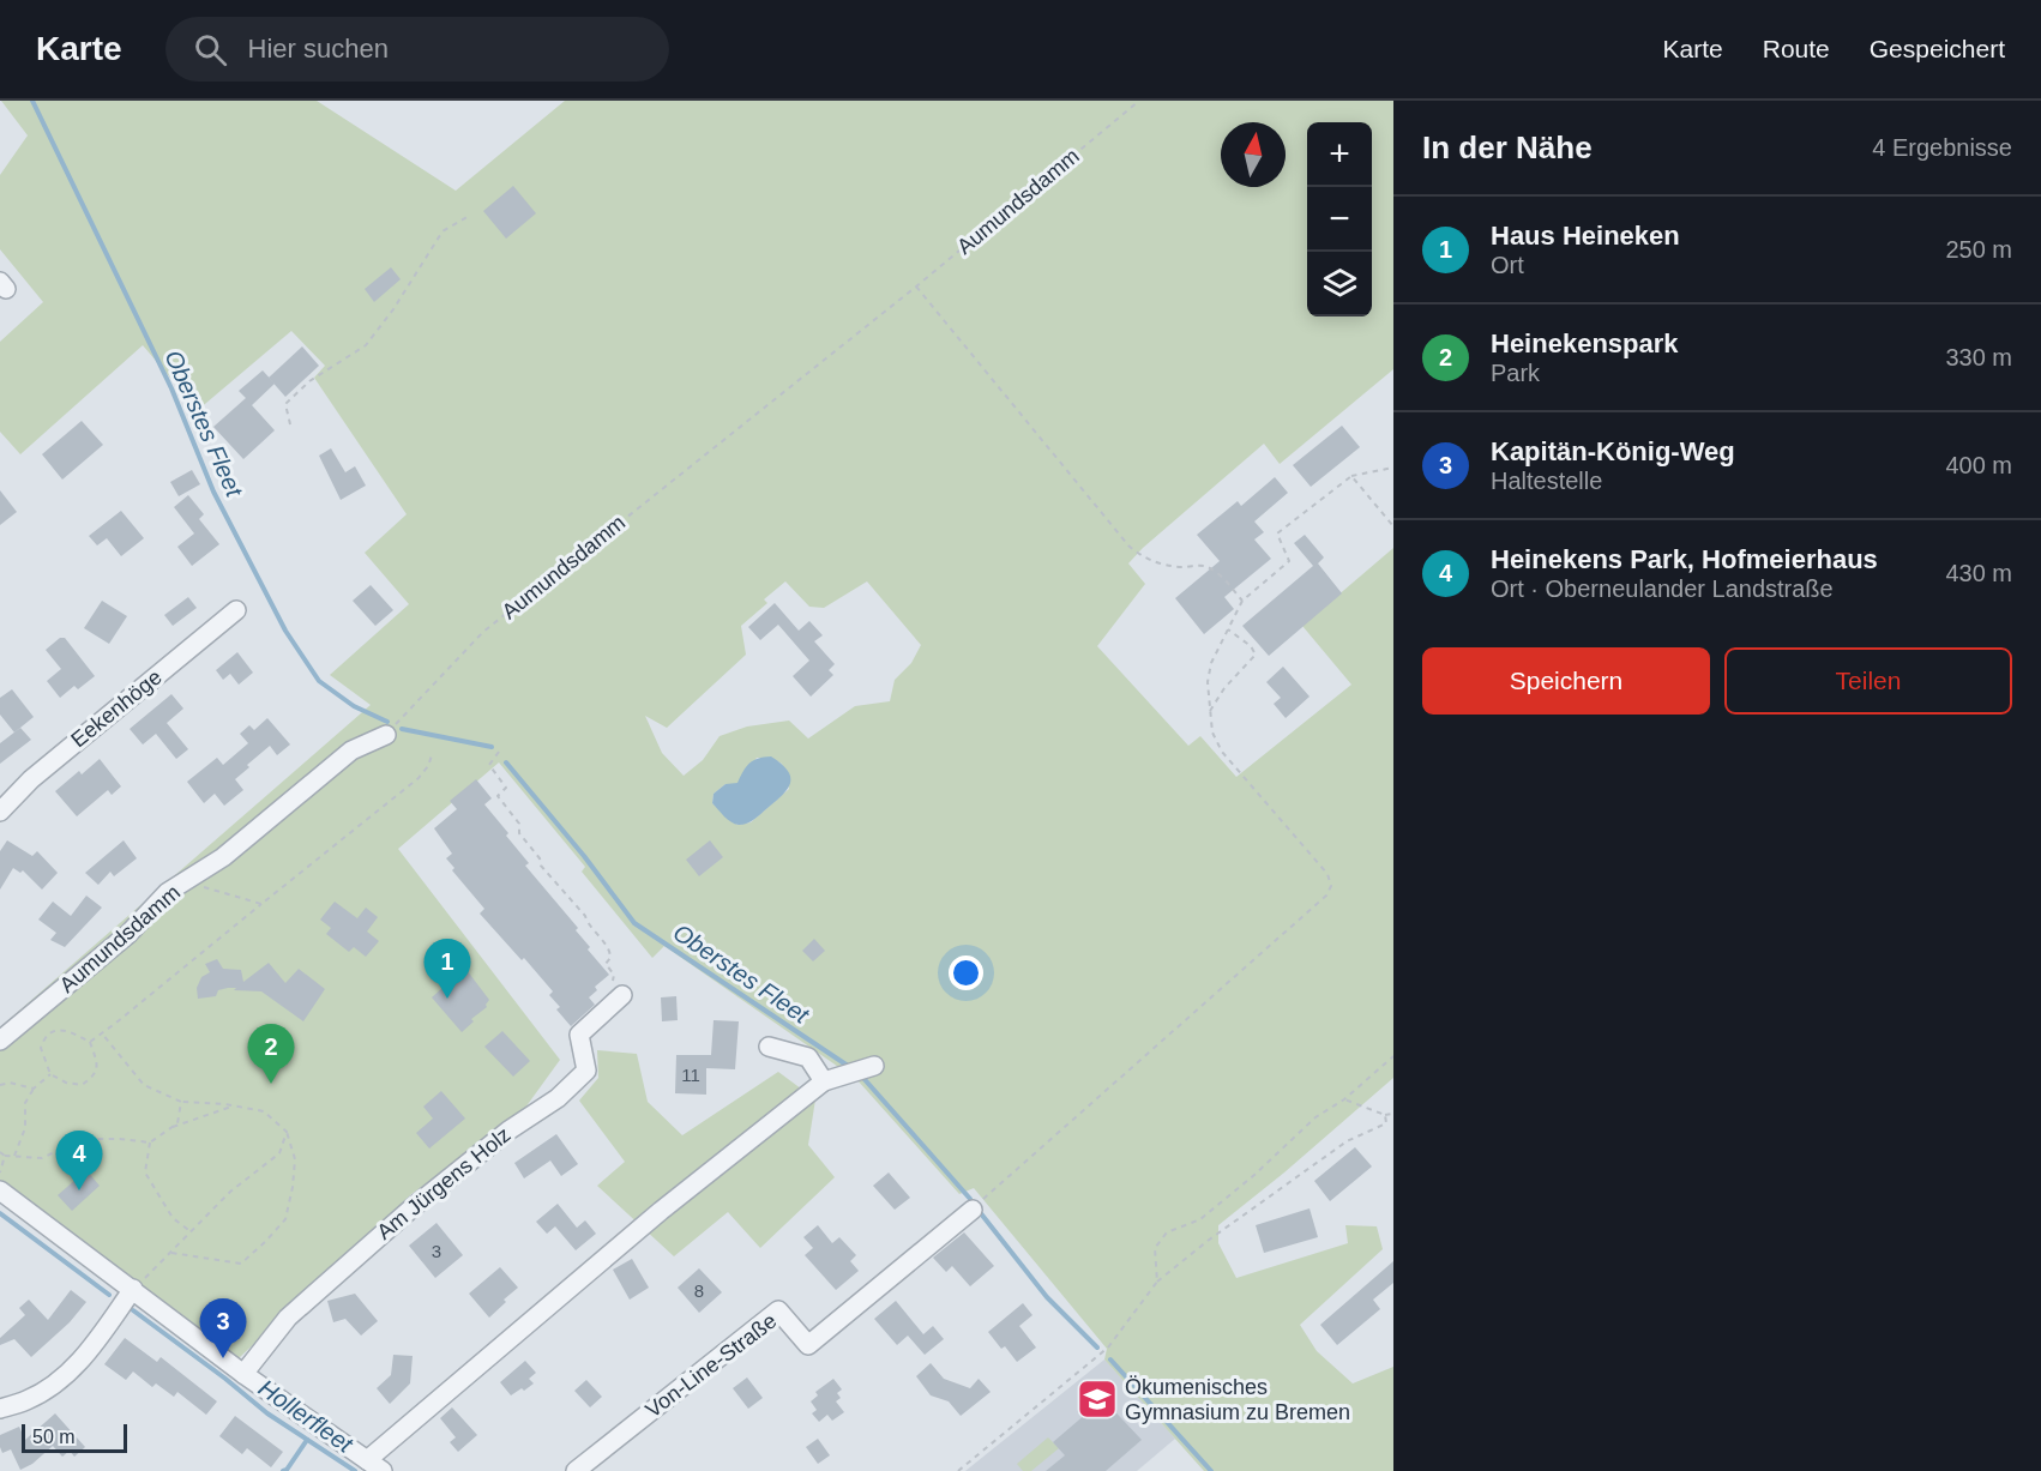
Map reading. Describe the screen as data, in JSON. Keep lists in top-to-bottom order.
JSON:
{
  "streets": {
    "street": [
      "Aumundsdamm",
      "Eekenhöge",
      "Am Jürgens Holz",
      "Von-Line-Straße"
    ]
  },
  "water": ["Oberstes Fleet", "Hollerfleet"],
  "places": {
    "school or university": ["Ökumenisches Gymnasium zu Bremen"]
  },
  "house_numbers": ["11", "3", "8"],
  "scale_bar": "50 m",
  "north": "top",
  "page": {
    "header": "Karte",
    "search": "Hier suchen",
    "nav": ["Karte", "Route", "Gespeichert"],
    "heading": ["In der Nähe", "4 Ergebnisse"],
    "map_buttons": ["+", "−"],
    "list": [
      {
        "mark": "1",
        "name": "Haus Heineken",
        "note": "Ort",
        "value": "250 m"
      },
      {
        "mark": "2",
        "name": "Heinekenspark",
        "note": "Park",
        "value": "330 m"
      },
      {
        "mark": "3",
        "name": "Kapitän-König-Weg",
        "note": "Haltestelle",
        "value": "400 m"
      },
      {
        "mark": "4",
        "name": "Heinekens Park, Hofmeierhaus",
        "note": "Ort · Oberneulander Landstraße",
        "value": "430 m"
      }
    ],
    "buttons": ["Speichern", "Teilen"],
    "pins": [
      "1",
      "2",
      "4",
      "3"
    ],
    "scale": "50 m"
  }
}
